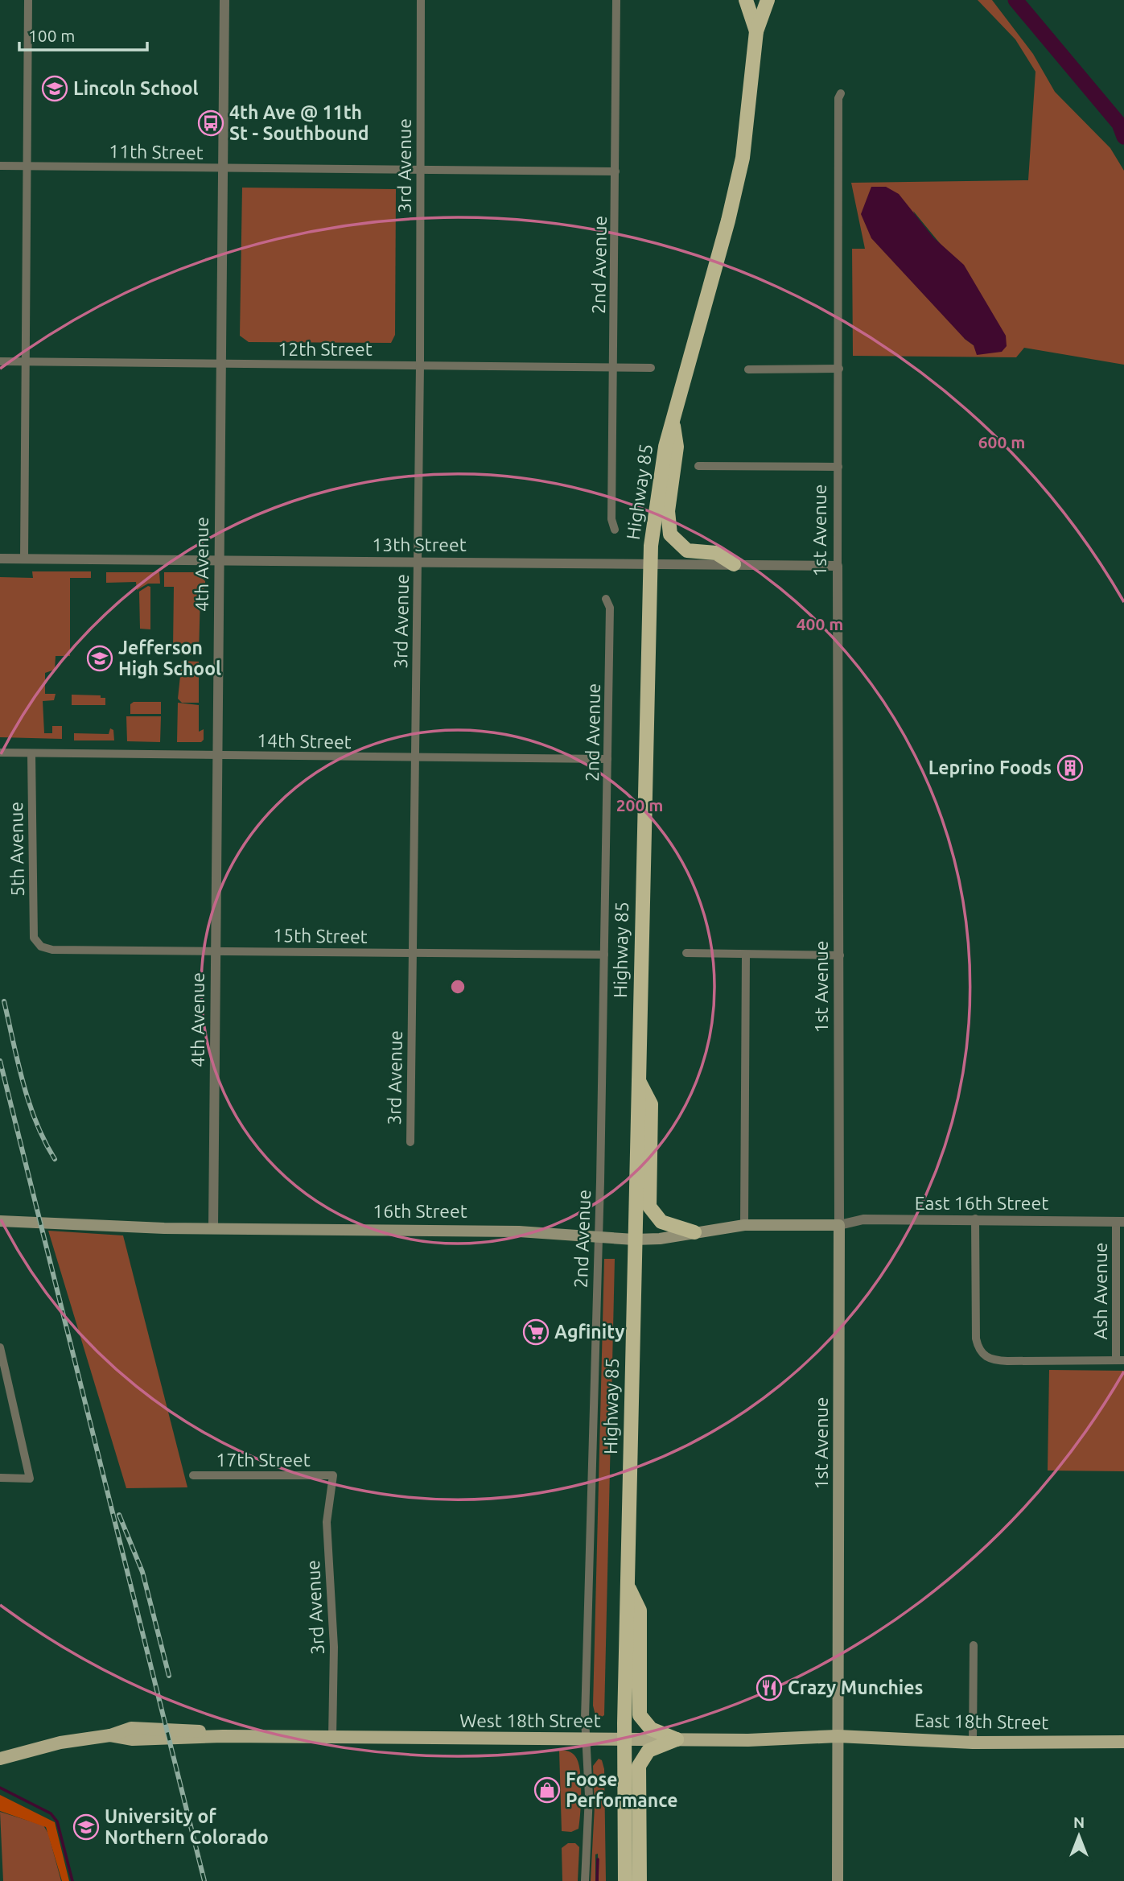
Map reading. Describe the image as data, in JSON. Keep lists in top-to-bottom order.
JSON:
{
  "streets": {
    "highway": ["Highway 85"],
    "main road": [
      "1st Avenue",
      "16th Street",
      "West 18th Street",
      "East 18th Street"
    ],
    "street": [
      "11th Street",
      "3rd Avenue",
      "2nd Avenue",
      "12th Street",
      "13th Street",
      "4th Avenue",
      "14th Street",
      "5th Avenue",
      "15th Street",
      "East 16th Street",
      "Ash Avenue",
      "17th Street"
    ]
  },
  "crossings": [
    ["11th Street", "3rd Avenue"],
    ["11th Street", "2nd Avenue"],
    ["11th Street", "4th Avenue"],
    ["3rd Avenue", "12th Street"],
    ["3rd Avenue", "13th Street"],
    ["3rd Avenue", "14th Street"],
    ["3rd Avenue", "15th Street"],
    ["3rd Avenue", "17th Street"],
    ["3rd Avenue", "West 18th Street"],
    ["2nd Avenue", "12th Street"],
    ["2nd Avenue", "14th Street"],
    ["2nd Avenue", "15th Street"],
    ["2nd Avenue", "16th Street"],
    ["2nd Avenue", "West 18th Street"],
    ["12th Street", "4th Avenue"],
    ["Highway 85", "13th Street"],
    ["Highway 85", "16th Street"],
    ["Highway 85", "West 18th Street"],
    ["1st Avenue", "13th Street"],
    ["1st Avenue", "East 16th Street"],
    ["1st Avenue", "16th Street"],
    ["1st Avenue", "West 18th Street"],
    ["1st Avenue", "East 18th Street"],
    ["13th Street", "4th Avenue"],
    ["4th Avenue", "14th Street"],
    ["4th Avenue", "15th Street"],
    ["4th Avenue", "16th Street"],
    ["14th Street", "5th Avenue"],
    ["5th Avenue", "15th Street"],
    ["East 16th Street", "16th Street"],
    ["East 16th Street", "Ash Avenue"],
    ["West 18th Street", "East 18th Street"]
  ],
  "places": {
    "school or university": ["Lincoln School", "Jefferson High School", "University of Northern Colorado"],
    "bus stop": ["4th Ave @ 11th St - Southbound"],
    "building": ["Leprino Foods"],
    "supermarket": ["Agfinity"],
    "restaurant": ["Crazy Munchies"],
    "shop": ["Foose Performance"]
  },
  "scale_bar": "100 m",
  "north": "top",
  "rings": ["600 m", "400 m", "200 m"]
}
